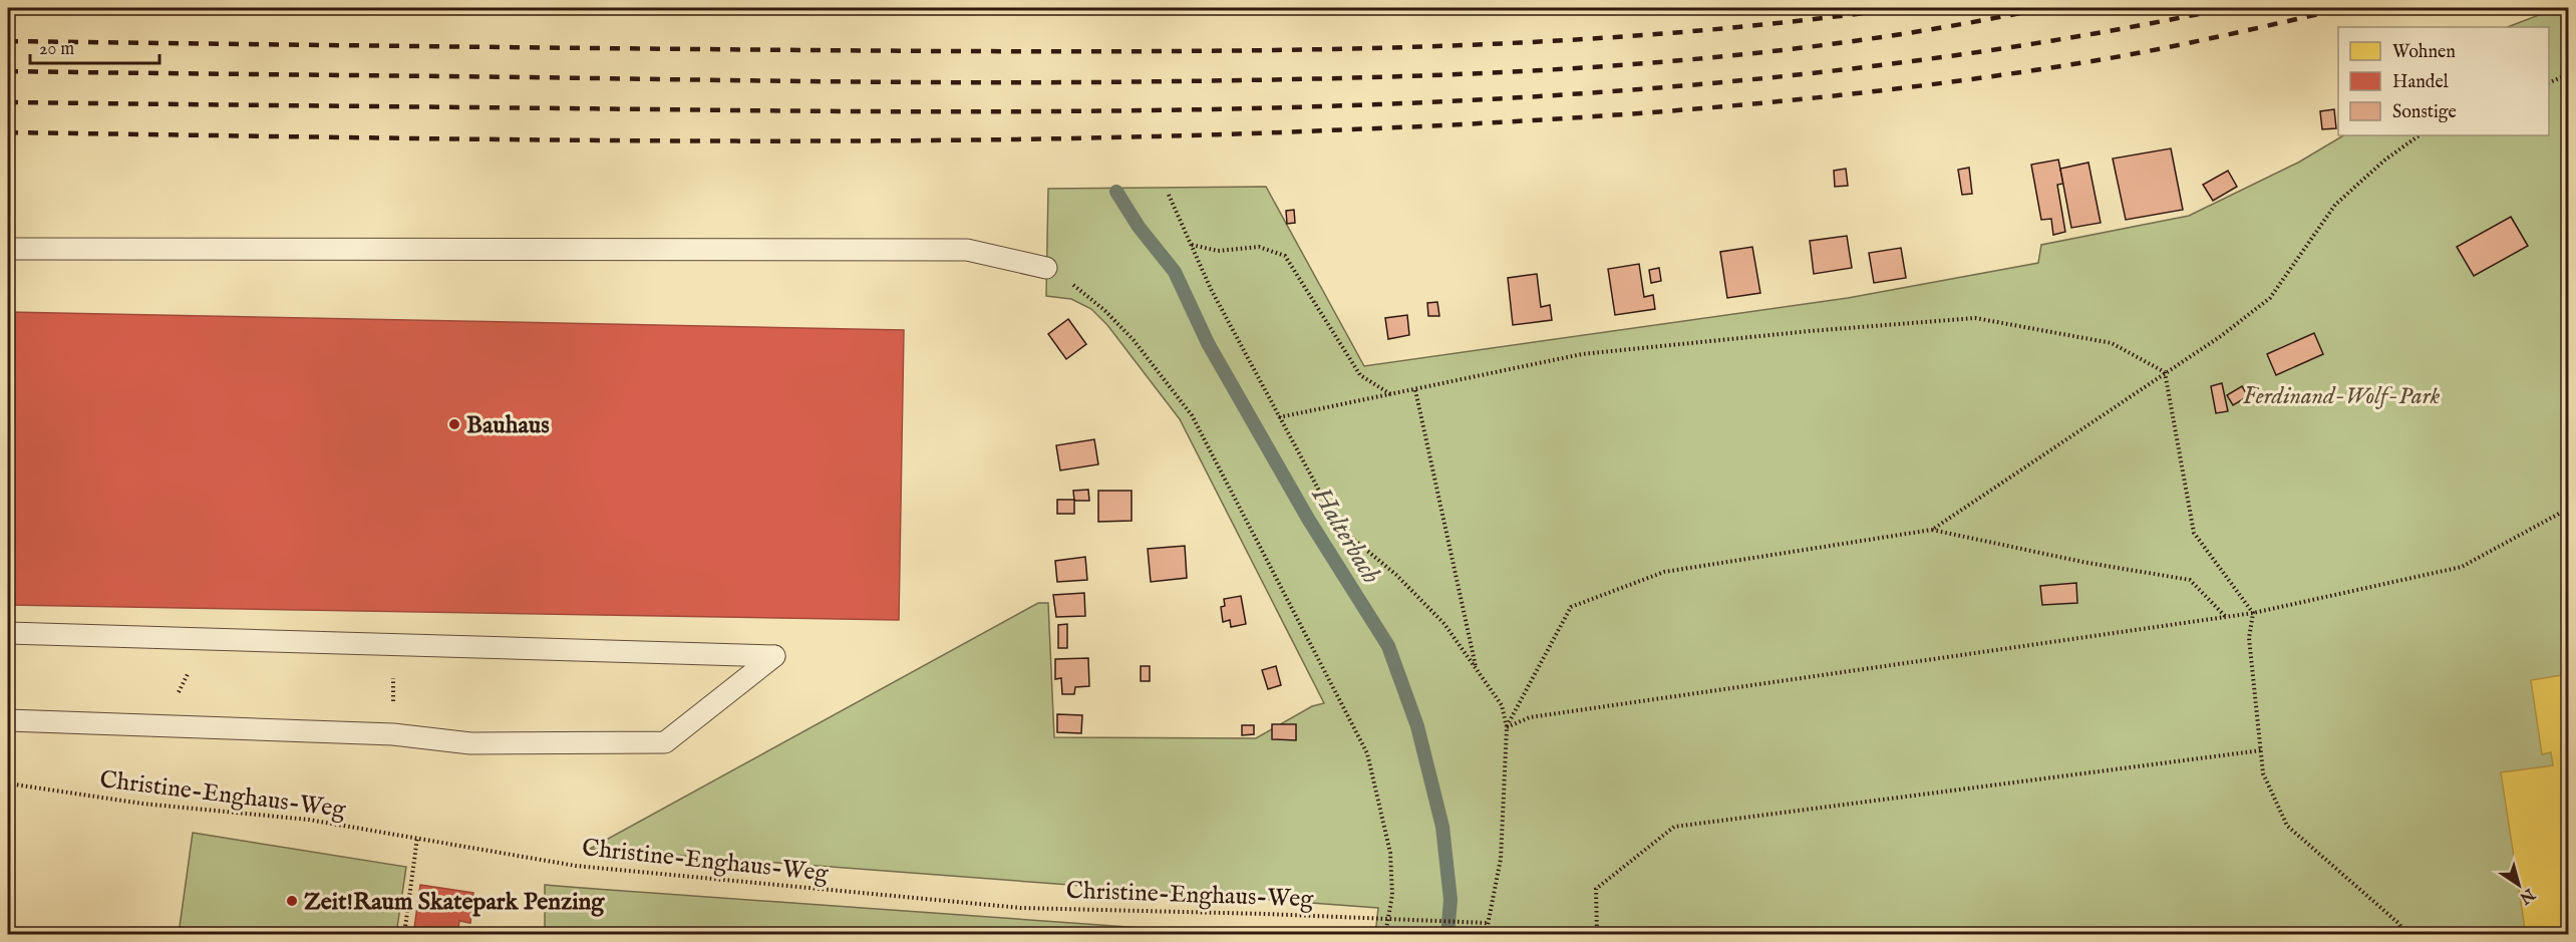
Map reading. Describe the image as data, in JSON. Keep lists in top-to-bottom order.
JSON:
{
  "streets": {
    "path": ["Christine-Enghaus-Weg"]
  },
  "water": ["Halterbach"],
  "parks": ["Ferdinand-Wolf-Park"],
  "places": ["Bauhaus", "Zeit!Raum Skatepark Penzing"],
  "legend": ["Wohnen", "Handel", "Sonstige"],
  "scale_bar": "20 m",
  "north": "bottom right"
}
